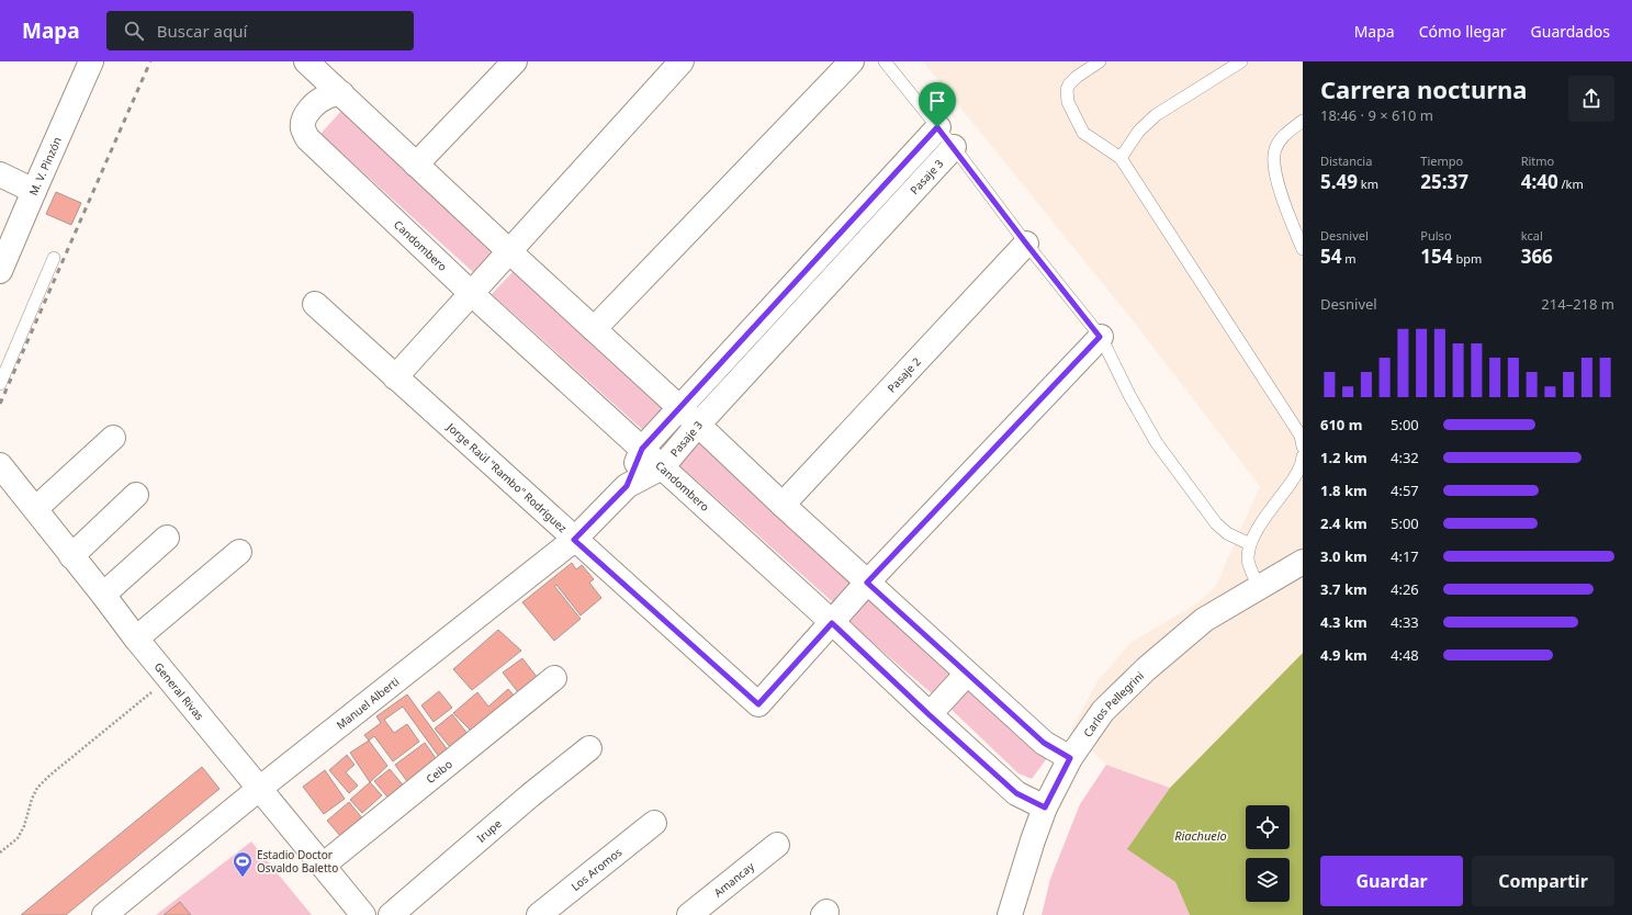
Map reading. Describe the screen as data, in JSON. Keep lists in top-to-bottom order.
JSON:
{
  "streets": {
    "street": [
      "M. V. Pinzón",
      "Pasaje 3",
      "Candombero",
      "Pasaje 2",
      "Jorge Raúl \"Rambo\" Rodríguez",
      "General Rivas",
      "Manuel Alberti",
      "Carlos Pellegrini",
      "Ceibo",
      "Irupe",
      "Los Aromos",
      "Amancay"
    ]
  },
  "crossings": [
    ["Pasaje 3", "Candombero"],
    ["Pasaje 3", "Manuel Alberti"],
    ["Candombero", "Jorge Raúl \"Rambo\" Rodríguez"],
    ["Candombero", "Carlos Pellegrini"],
    ["Jorge Raúl \"Rambo\" Rodríguez", "Manuel Alberti"],
    ["General Rivas", "Manuel Alberti"],
    ["General Rivas", "Ceibo"]
  ],
  "water": ["Riachuelo"],
  "places": {
    "sports": ["Estadio Doctor Osvaldo Baletto"]
  },
  "page": {
    "header": "Mapa",
    "search": "Buscar aquí",
    "nav": ["Mapa", "Cómo llegar", "Guardados"],
    "heading": ["Carrera nocturna", "18:46 · 9 × 610 m"],
    "stats": [
      ["Distancia", "5.49 km"],
      ["Tiempo", "25:37"],
      ["Ritmo", "4:40 /km"],
      ["Desnivel", "54 m"],
      ["Pulso", "154 bpm"],
      ["kcal", "366"]
    ],
    "chart": ["Desnivel", "214–218 m"],
    "list": [
      {
        "name": "610 m",
        "note": "5:00"
      },
      {
        "name": "1.2 km",
        "note": "4:32"
      },
      {
        "name": "1.8 km",
        "note": "4:57"
      },
      {
        "name": "2.4 km",
        "note": "5:00"
      },
      {
        "name": "3.0 km",
        "note": "4:17"
      },
      {
        "name": "3.7 km",
        "note": "4:26"
      },
      {
        "name": "4.3 km",
        "note": "4:33"
      },
      {
        "name": "4.9 km",
        "note": "4:48"
      }
    ],
    "buttons": ["Guardar", "Compartir"]
  }
}
